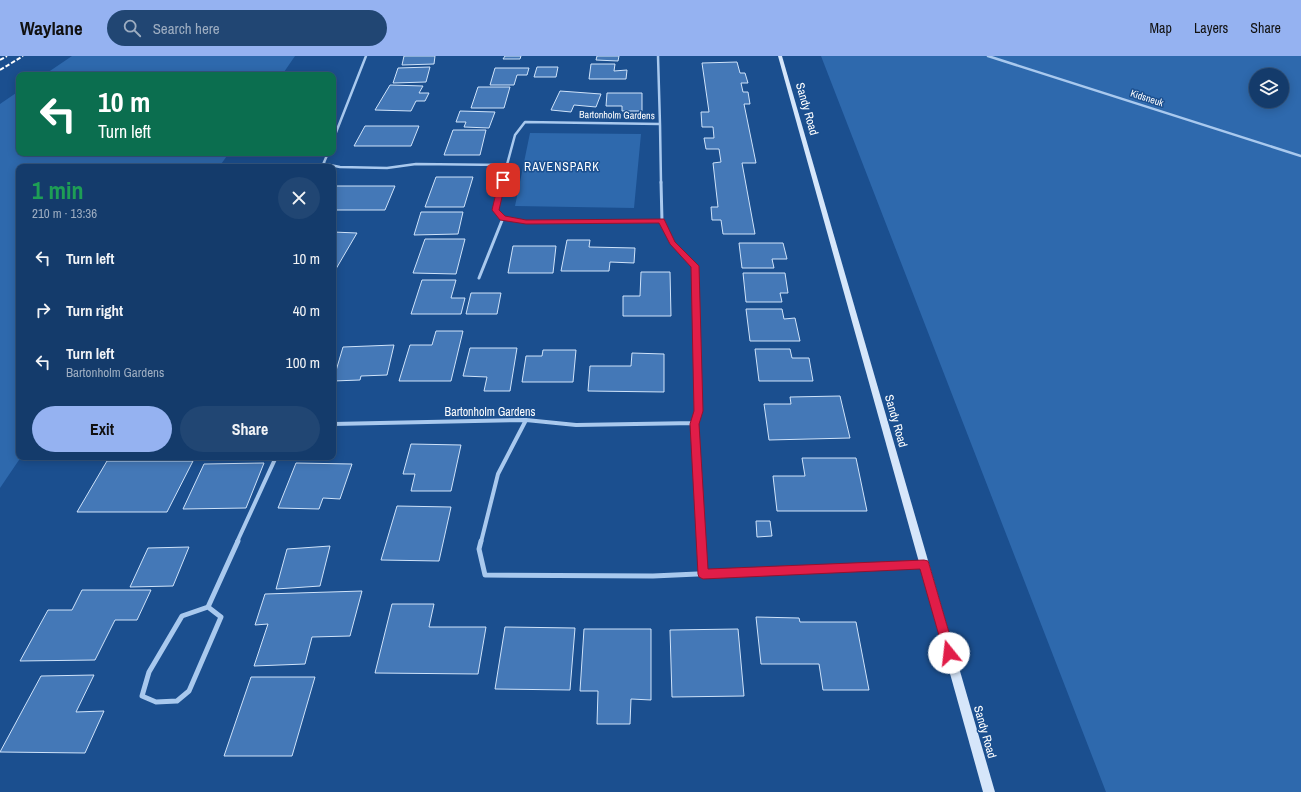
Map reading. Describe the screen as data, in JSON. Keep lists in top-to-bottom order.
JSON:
{
  "streets": {
    "main road": ["Sandy Road"],
    "street": ["Kidsneuk", "Bartonholm Gardens"]
  },
  "districts": ["RAVENSPARK"],
  "page": {
    "header": "Waylane",
    "search": "Search here",
    "nav": ["Map", "Layers", "Share"],
    "turn": ["10 m", "Turn left"],
    "heading": ["1 min", "210 m · 13:36"],
    "list": [
      {
        "name": "Turn left",
        "value": "10 m"
      },
      {
        "name": "Turn right",
        "value": "40 m"
      },
      {
        "name": "Turn left",
        "note": "Bartonholm Gardens",
        "value": "100 m"
      }
    ],
    "buttons": ["Exit", "Share"]
  }
}
